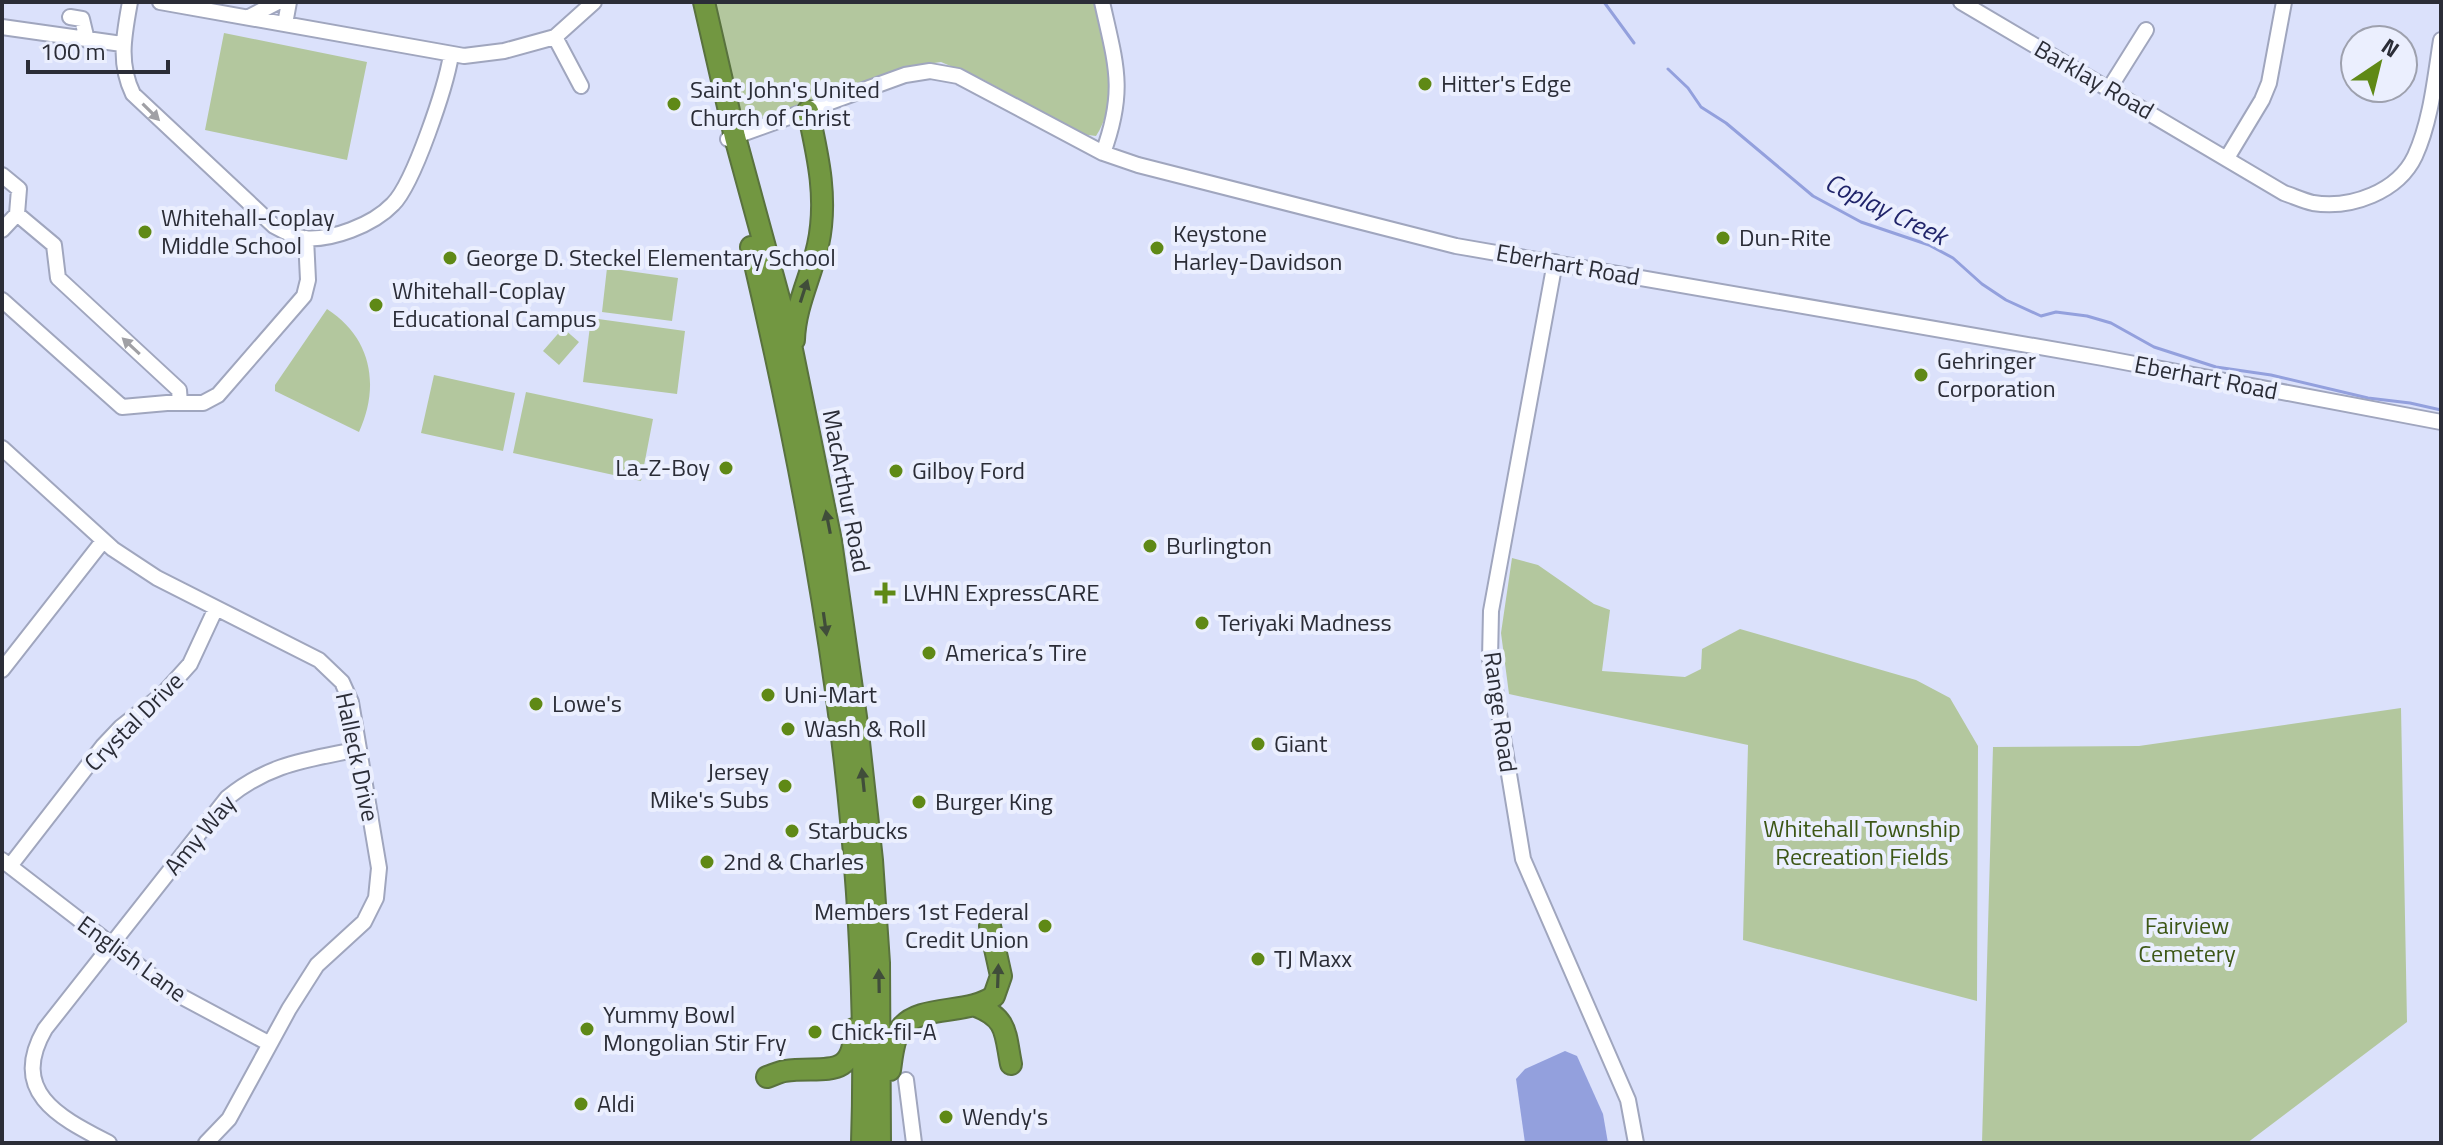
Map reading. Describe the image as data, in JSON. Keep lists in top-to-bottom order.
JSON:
{
  "streets": {
    "highway": ["MacArthur Road"],
    "street": [
      "Barklay Road",
      "Eberhart Road",
      "Range Road",
      "Crystal Drive",
      "Halleck Drive",
      "Amy Way",
      "English Lane"
    ]
  },
  "crossings": [
    ["Eberhart Road", "MacArthur Road"],
    ["Eberhart Road", "Range Road"],
    ["Crystal Drive", "Halleck Drive"],
    ["Crystal Drive", "English Lane"],
    ["Halleck Drive", "Amy Way"],
    ["Halleck Drive", "English Lane"],
    ["Amy Way", "English Lane"]
  ],
  "water": ["Coplay Creek"],
  "parks": ["Whitehall Township Recreation Fields", "Fairview Cemetery"],
  "places": {
    "other": [
      "Hitter's Edge",
      "Saint John's United Church of Christ",
      "Whitehall-Coplay Middle School",
      "Dun-Rite",
      "Keystone Harley-Davidson",
      "George D. Steckel Elementary School",
      "Whitehall-Coplay Educational Campus",
      "Gehringer Corporation",
      "La-Z-Boy",
      "Gilboy Ford",
      "Burlington",
      "Teriyaki Madness",
      "America’s Tire",
      "Uni-Mart",
      "Lowe's",
      "Wash & Roll",
      "Giant",
      "Jersey Mike's Subs",
      "Burger King",
      "Starbucks",
      "2nd & Charles",
      "Members 1st Federal Credit Union",
      "TJ Maxx",
      "Yummy Bowl Mongolian Stir Fry",
      "Chick-fil-A",
      "Aldi",
      "Wendy's"
    ],
    "health": ["LVHN ExpressCARE"]
  },
  "scale_bar": "100 m",
  "north": "top right"
}
